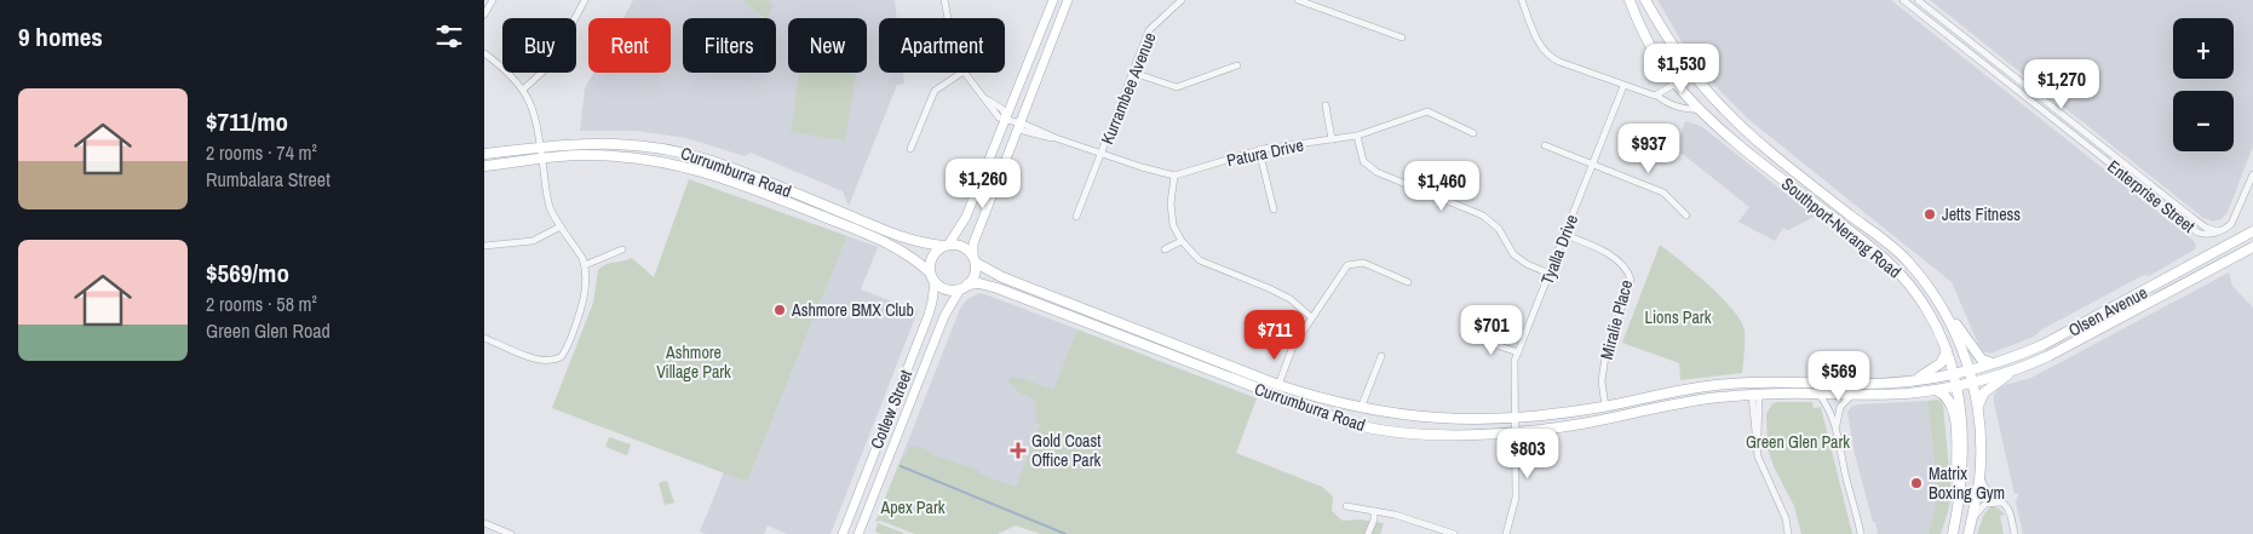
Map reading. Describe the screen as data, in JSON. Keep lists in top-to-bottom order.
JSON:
{
  "streets": {
    "main road": [
      "Currumburra Road",
      "Southport-Nerang Road",
      "Olsen Avenue",
      "Cotlew Street"
    ],
    "street": [
      "Kurrambee Avenue",
      "Patura Drive",
      "Enterprise Street",
      "Tyalla Drive",
      "Miralie Place"
    ]
  },
  "crossings": [
    ["Currumburra Road", "Southport-Nerang Road"],
    ["Currumburra Road", "Tyalla Drive"],
    ["Currumburra Road", "Olsen Avenue"],
    ["Currumburra Road", "Miralie Place"],
    ["Currumburra Road", "Cotlew Street"],
    ["Southport-Nerang Road", "Olsen Avenue"],
    ["Tyalla Drive", "Miralie Place"]
  ],
  "parks": [
    "Lions Park",
    "Ashmore Village Park",
    "Green Glen Park",
    "Apex Park"
  ],
  "places": {
    "other": ["Jetts Fitness", "Ashmore BMX Club", "Matrix Boxing Gym"],
    "health": ["Gold Coast Office Park"]
  },
  "page": {
    "heading": "9 homes",
    "map_buttons": ["+", "−"],
    "chip": [
      "Buy",
      "Rent",
      "Filters",
      "New",
      "Apartment"
    ],
    "price": [
      "$1,530",
      "$1,270",
      "$937",
      "$1,260",
      "$1,460",
      "$701",
      "$711",
      "$569",
      "$803"
    ],
    "list": [
      {
        "name": "$711/mo",
        "note": "2 rooms · 74 m² · Rumbalara Street"
      },
      {
        "name": "$569/mo",
        "note": "2 rooms · 58 m² · Green Glen Road"
      }
    ]
  }
}
